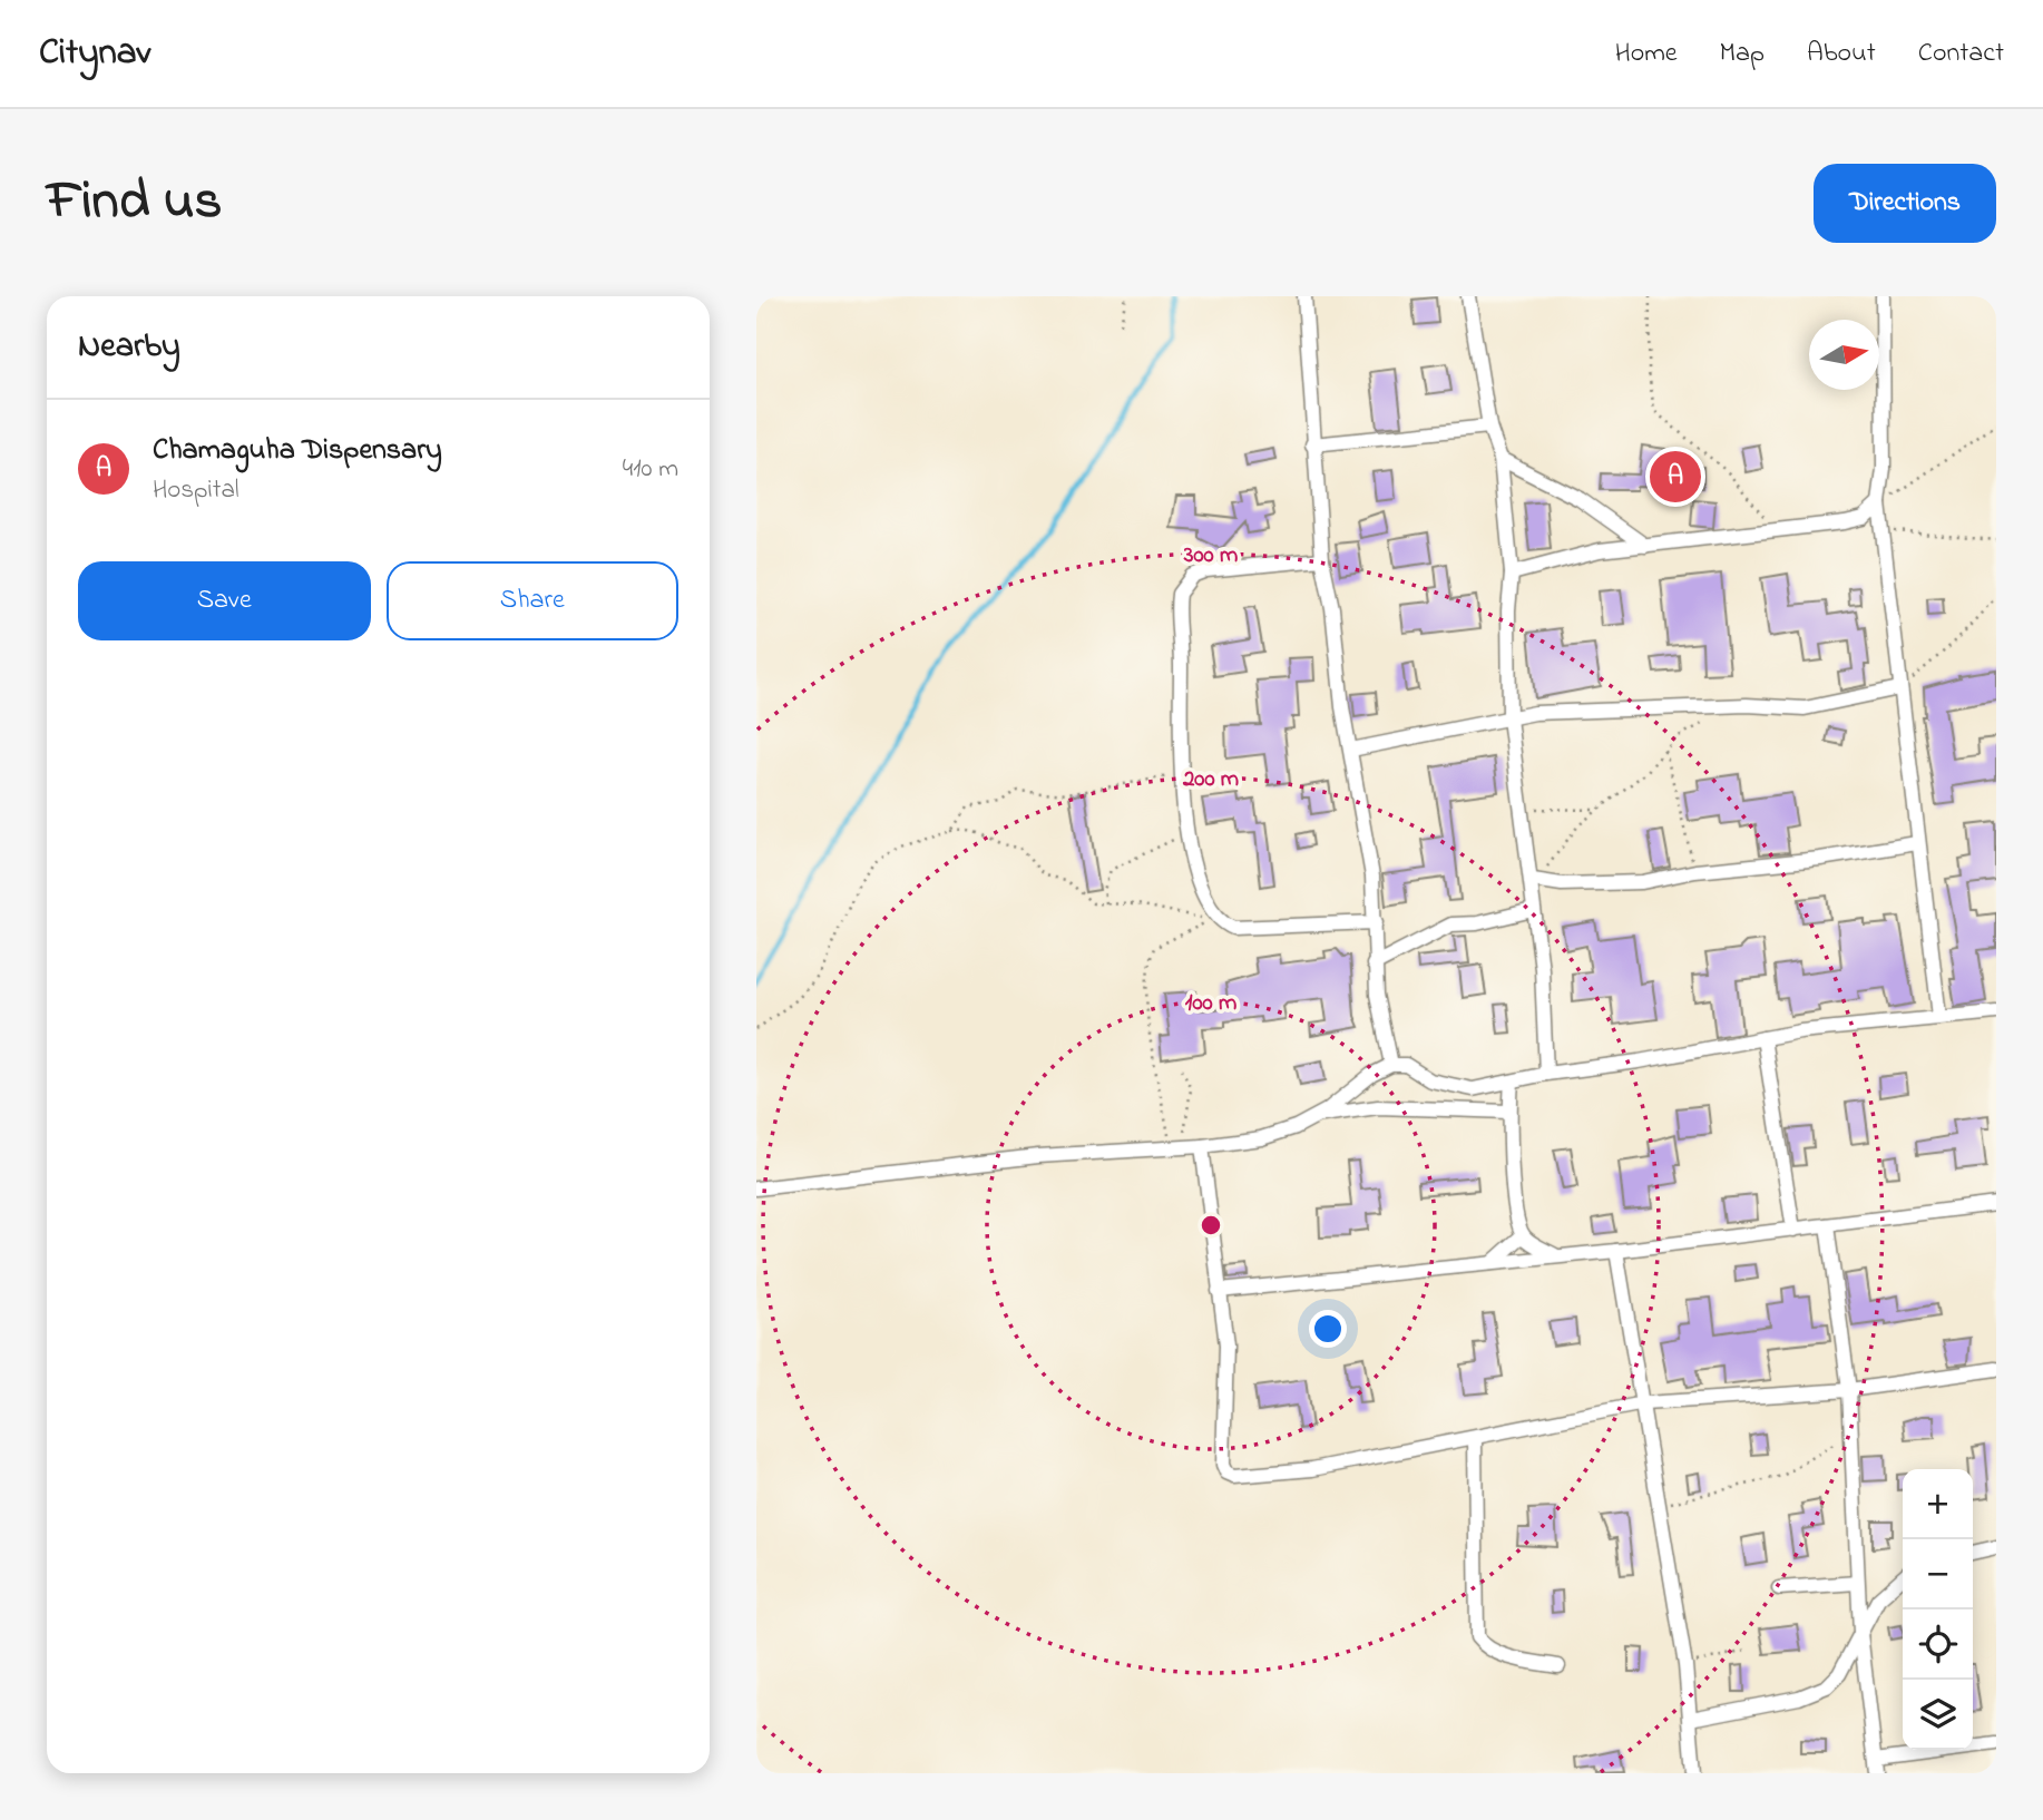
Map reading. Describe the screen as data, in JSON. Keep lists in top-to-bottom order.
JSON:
{
  "north": "right",
  "page": {
    "header": "Citynav",
    "nav": [
      "Home",
      "Map",
      "About",
      "Contact"
    ],
    "title": "Find us",
    "buttons": [
      "Directions",
      ["Save", "Share"]
    ],
    "heading": "Nearby",
    "list": [
      {
        "mark": "A",
        "name": "Chamaguha Dispensary",
        "note": "Hospital",
        "value": "410 m"
      }
    ],
    "pins": "A",
    "map_buttons": ["+", "−"]
  },
  "rings": ["300 m", "200 m", "100 m"]
}
